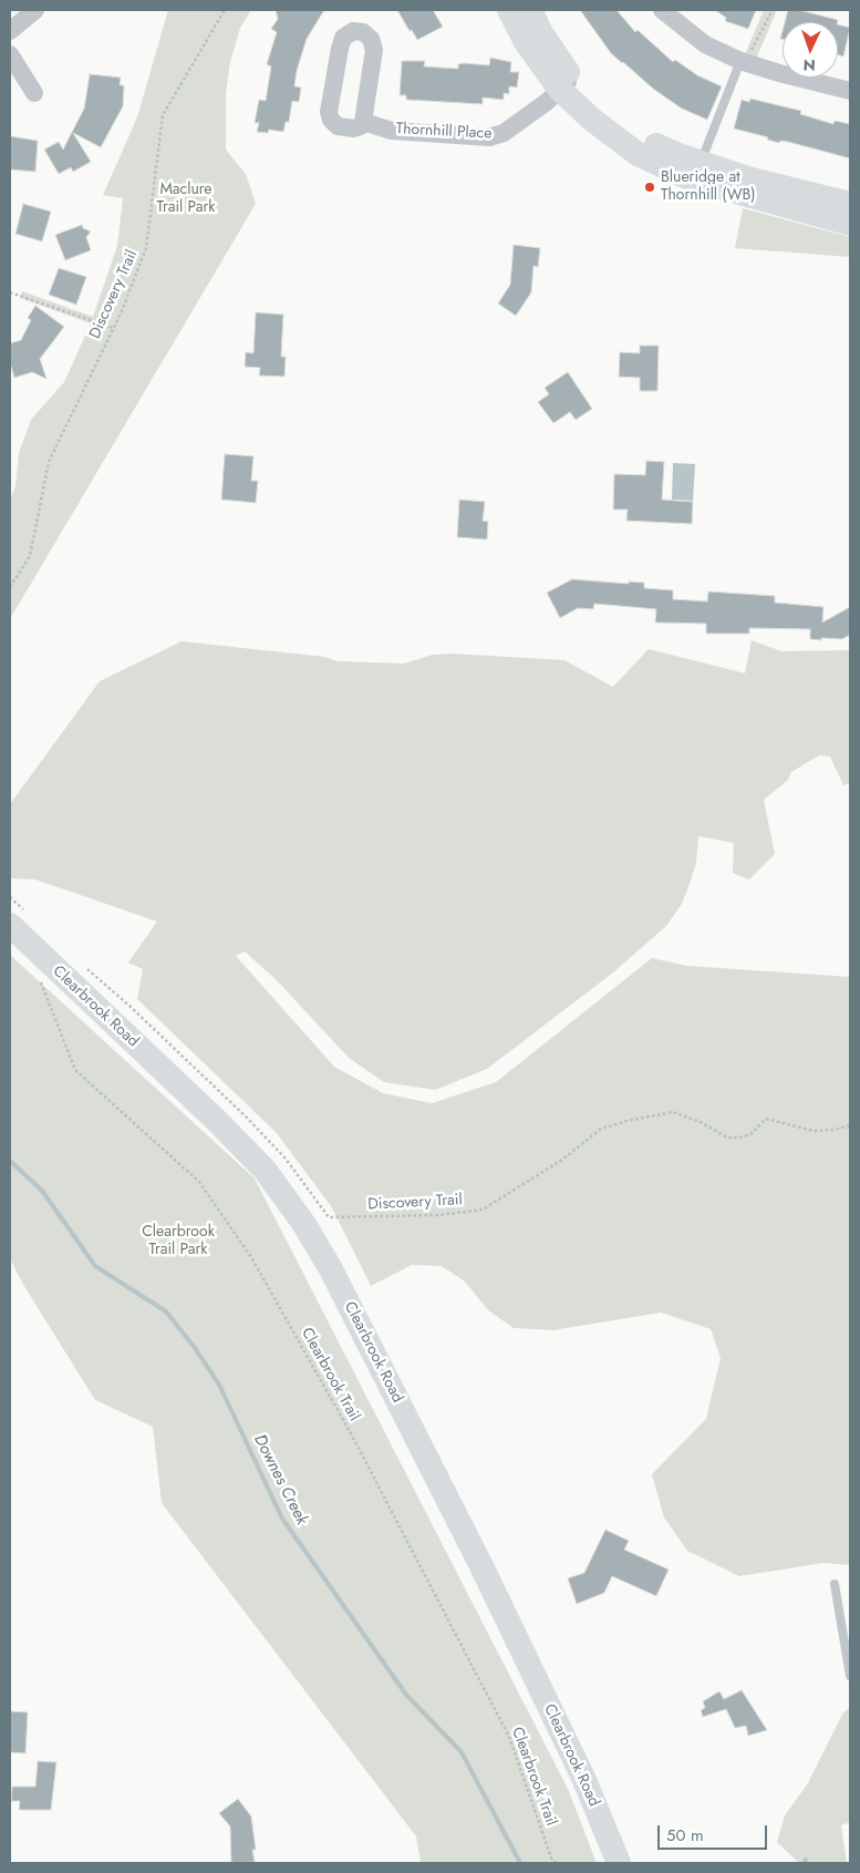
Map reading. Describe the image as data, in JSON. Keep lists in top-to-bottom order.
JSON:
{
  "streets": {
    "main road": ["Clearbrook Road"],
    "street": ["Thornhill Place"],
    "path": ["Discovery Trail", "Clearbrook Trail"]
  },
  "water": ["Downes Creek"],
  "parks": ["Maclure Trail Park", "Clearbrook Trail Park"],
  "places": ["Blueridge at Thornhill (WB)"],
  "scale_bar": "50 m",
  "north": "bottom"
}
